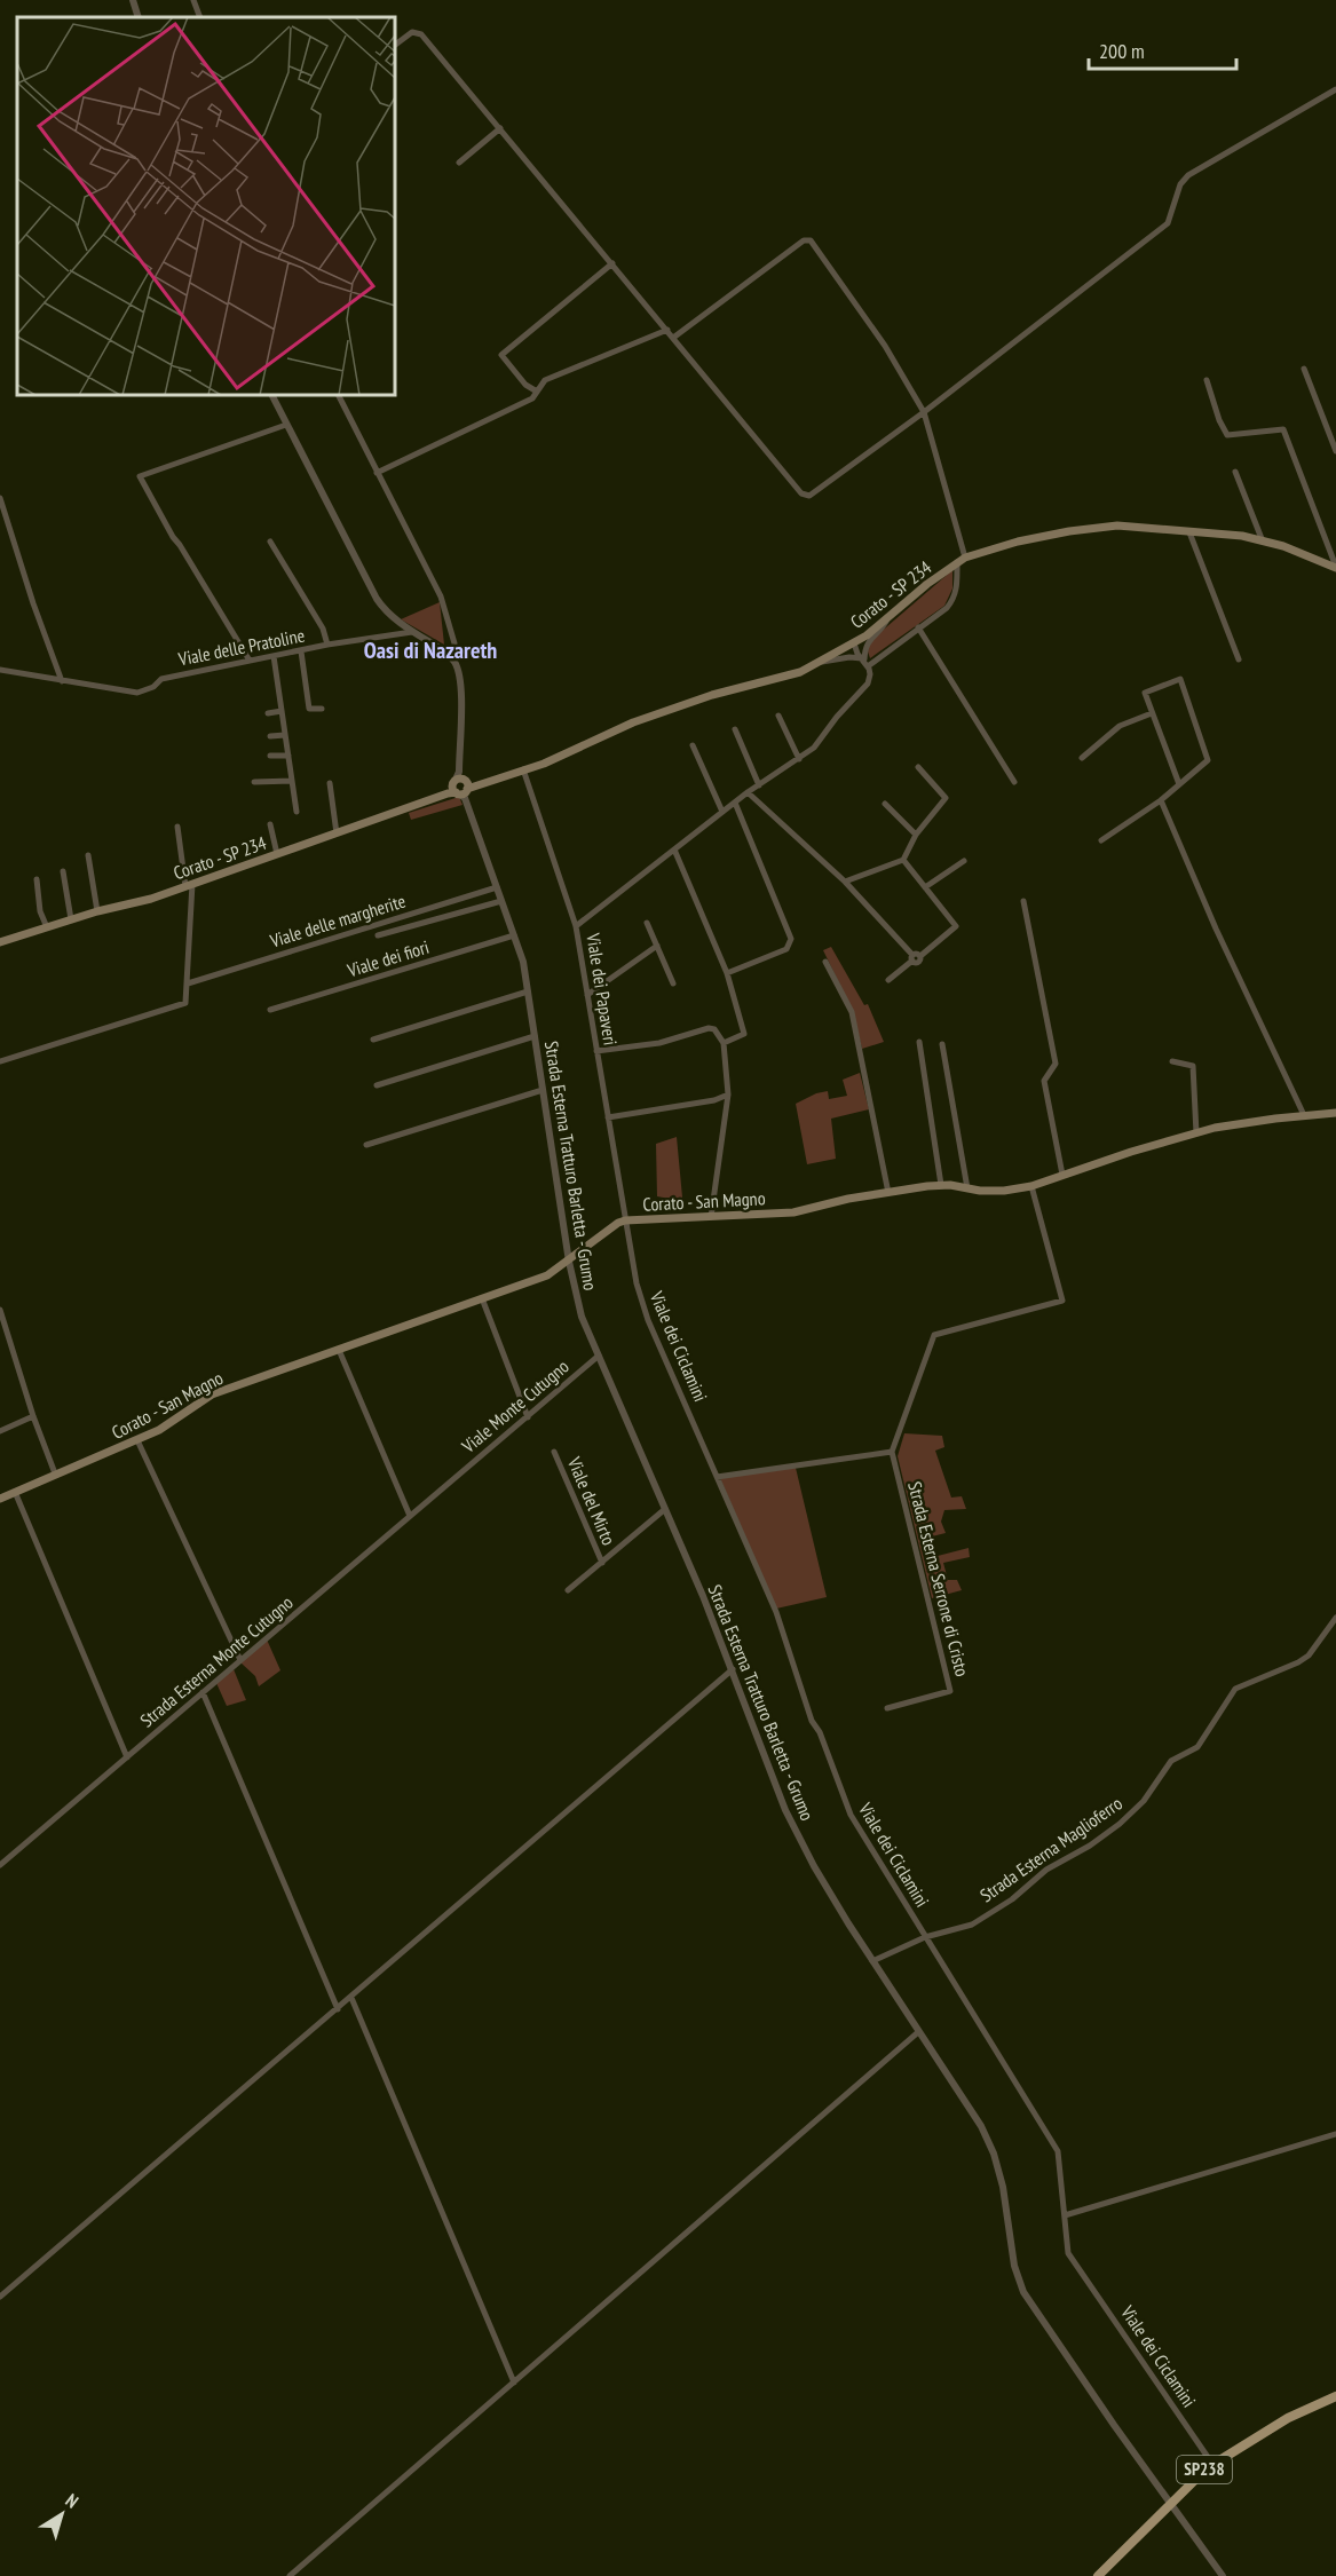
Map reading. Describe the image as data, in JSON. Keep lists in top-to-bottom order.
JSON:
{
  "streets": {
    "main road": ["Corato - SP 234", "Corato - San Magno", "SP238"],
    "street": [
      "Viale delle Pratoline",
      "Viale delle margherite",
      "Viale dei fiori",
      "Viale dei Papaveri",
      "Strada Esterna Tratturo Barletta - Grumo",
      "Viale dei Ciclamini",
      "Viale Monte Cutugno",
      "Viale del Mirto",
      "Strada Esterna Serrone di Cristo",
      "Strada Esterna Monte Cutugno",
      "Strada Esterna Maglioferro"
    ]
  },
  "crossings": [
    ["Corato - SP 234", "Viale dei Papaveri"],
    ["Corato - SP 234", "Strada Esterna Tratturo Barletta - Grumo"],
    ["Viale delle margherite", "Strada Esterna Tratturo Barletta - Grumo"],
    ["Viale dei fiori", "Strada Esterna Tratturo Barletta - Grumo"],
    ["Viale dei Papaveri", "Corato - San Magno"],
    ["Viale dei Papaveri", "Viale dei Ciclamini"],
    ["Strada Esterna Tratturo Barletta - Grumo", "Corato - San Magno"],
    ["Strada Esterna Tratturo Barletta - Grumo", "Viale Monte Cutugno"],
    ["Strada Esterna Tratturo Barletta - Grumo", "Strada Esterna Maglioferro"],
    ["Strada Esterna Tratturo Barletta - Grumo", "SP238"],
    ["Corato - San Magno", "Viale dei Ciclamini"],
    ["Viale dei Ciclamini", "Strada Esterna Maglioferro"],
    ["Viale dei Ciclamini", "SP238"],
    ["Viale Monte Cutugno", "Strada Esterna Monte Cutugno"]
  ],
  "districts": ["Oasi di Nazareth"],
  "scale_bar": "200 m",
  "north": "top right"
}
